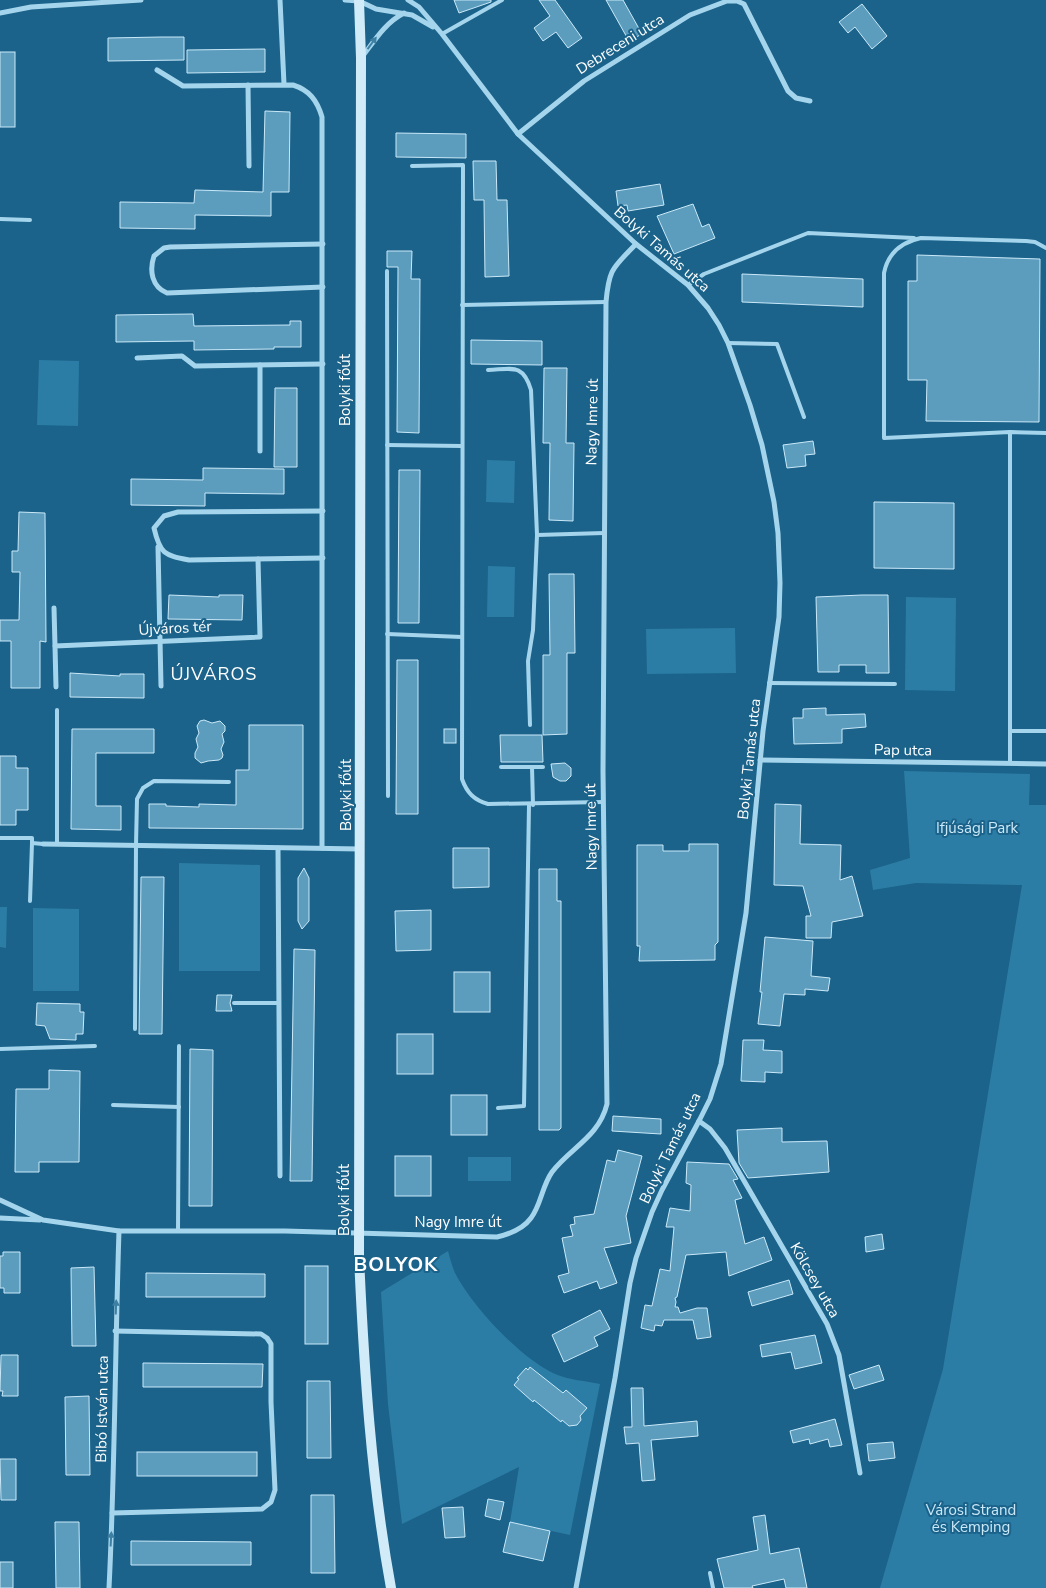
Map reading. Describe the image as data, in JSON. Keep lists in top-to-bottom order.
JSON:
{
  "streets": {
    "main road": ["Bolyki főút"],
    "street": [
      "Debreceni utca",
      "Bolyki Tamás utca",
      "Nagy Imre út",
      "Újváros tér",
      "Pap utca",
      "Kölcsey utca",
      "Bibó István utca"
    ]
  },
  "crossings": [
    ["Debreceni utca", "Bolyki Tamás utca"],
    ["Bolyki Tamás utca", "Bolyki főút"],
    ["Bolyki Tamás utca", "Nagy Imre út"],
    ["Bolyki Tamás utca", "Pap utca"],
    ["Bolyki Tamás utca", "Kölcsey utca"],
    ["Bolyki főút", "Nagy Imre út"],
    ["Nagy Imre út", "Bibó István utca"]
  ],
  "one_way": ["Bibó István utca"],
  "districts": ["ÚJVÁROS", "BOLYOK"],
  "parks": ["Ifjúsági Park", "Városi Strand és Kemping"]
}
